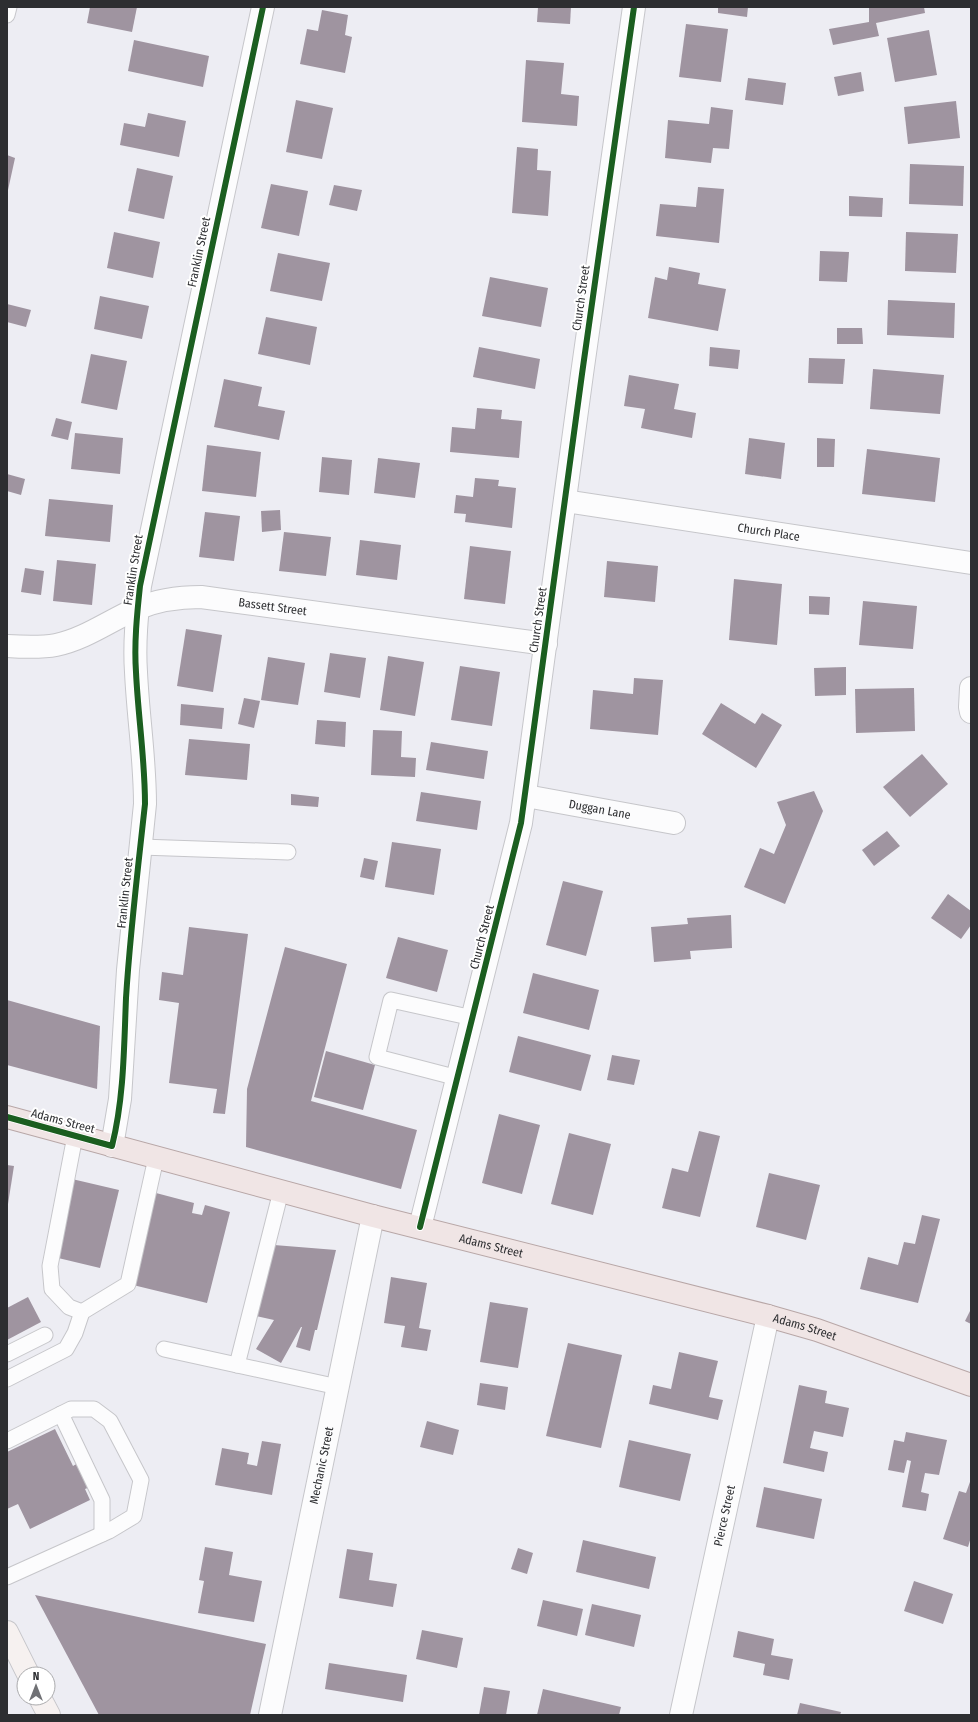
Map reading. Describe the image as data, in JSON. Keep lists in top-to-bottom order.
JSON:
{
  "streets": {
    "main road": ["Adams Street"],
    "street": [
      "Franklin Street",
      "Church Street",
      "Church Place",
      "Bassett Street",
      "Duggan Lane",
      "Mechanic Street",
      "Pierce Street"
    ]
  },
  "crossings": [
    ["Franklin Street", "Bassett Street"],
    ["Franklin Street", "Adams Street"],
    ["Church Street", "Church Place"],
    ["Church Street", "Bassett Street"],
    ["Church Street", "Duggan Lane"],
    ["Church Street", "Adams Street"],
    ["Adams Street", "Mechanic Street"],
    ["Adams Street", "Pierce Street"]
  ],
  "north": "top"
}
